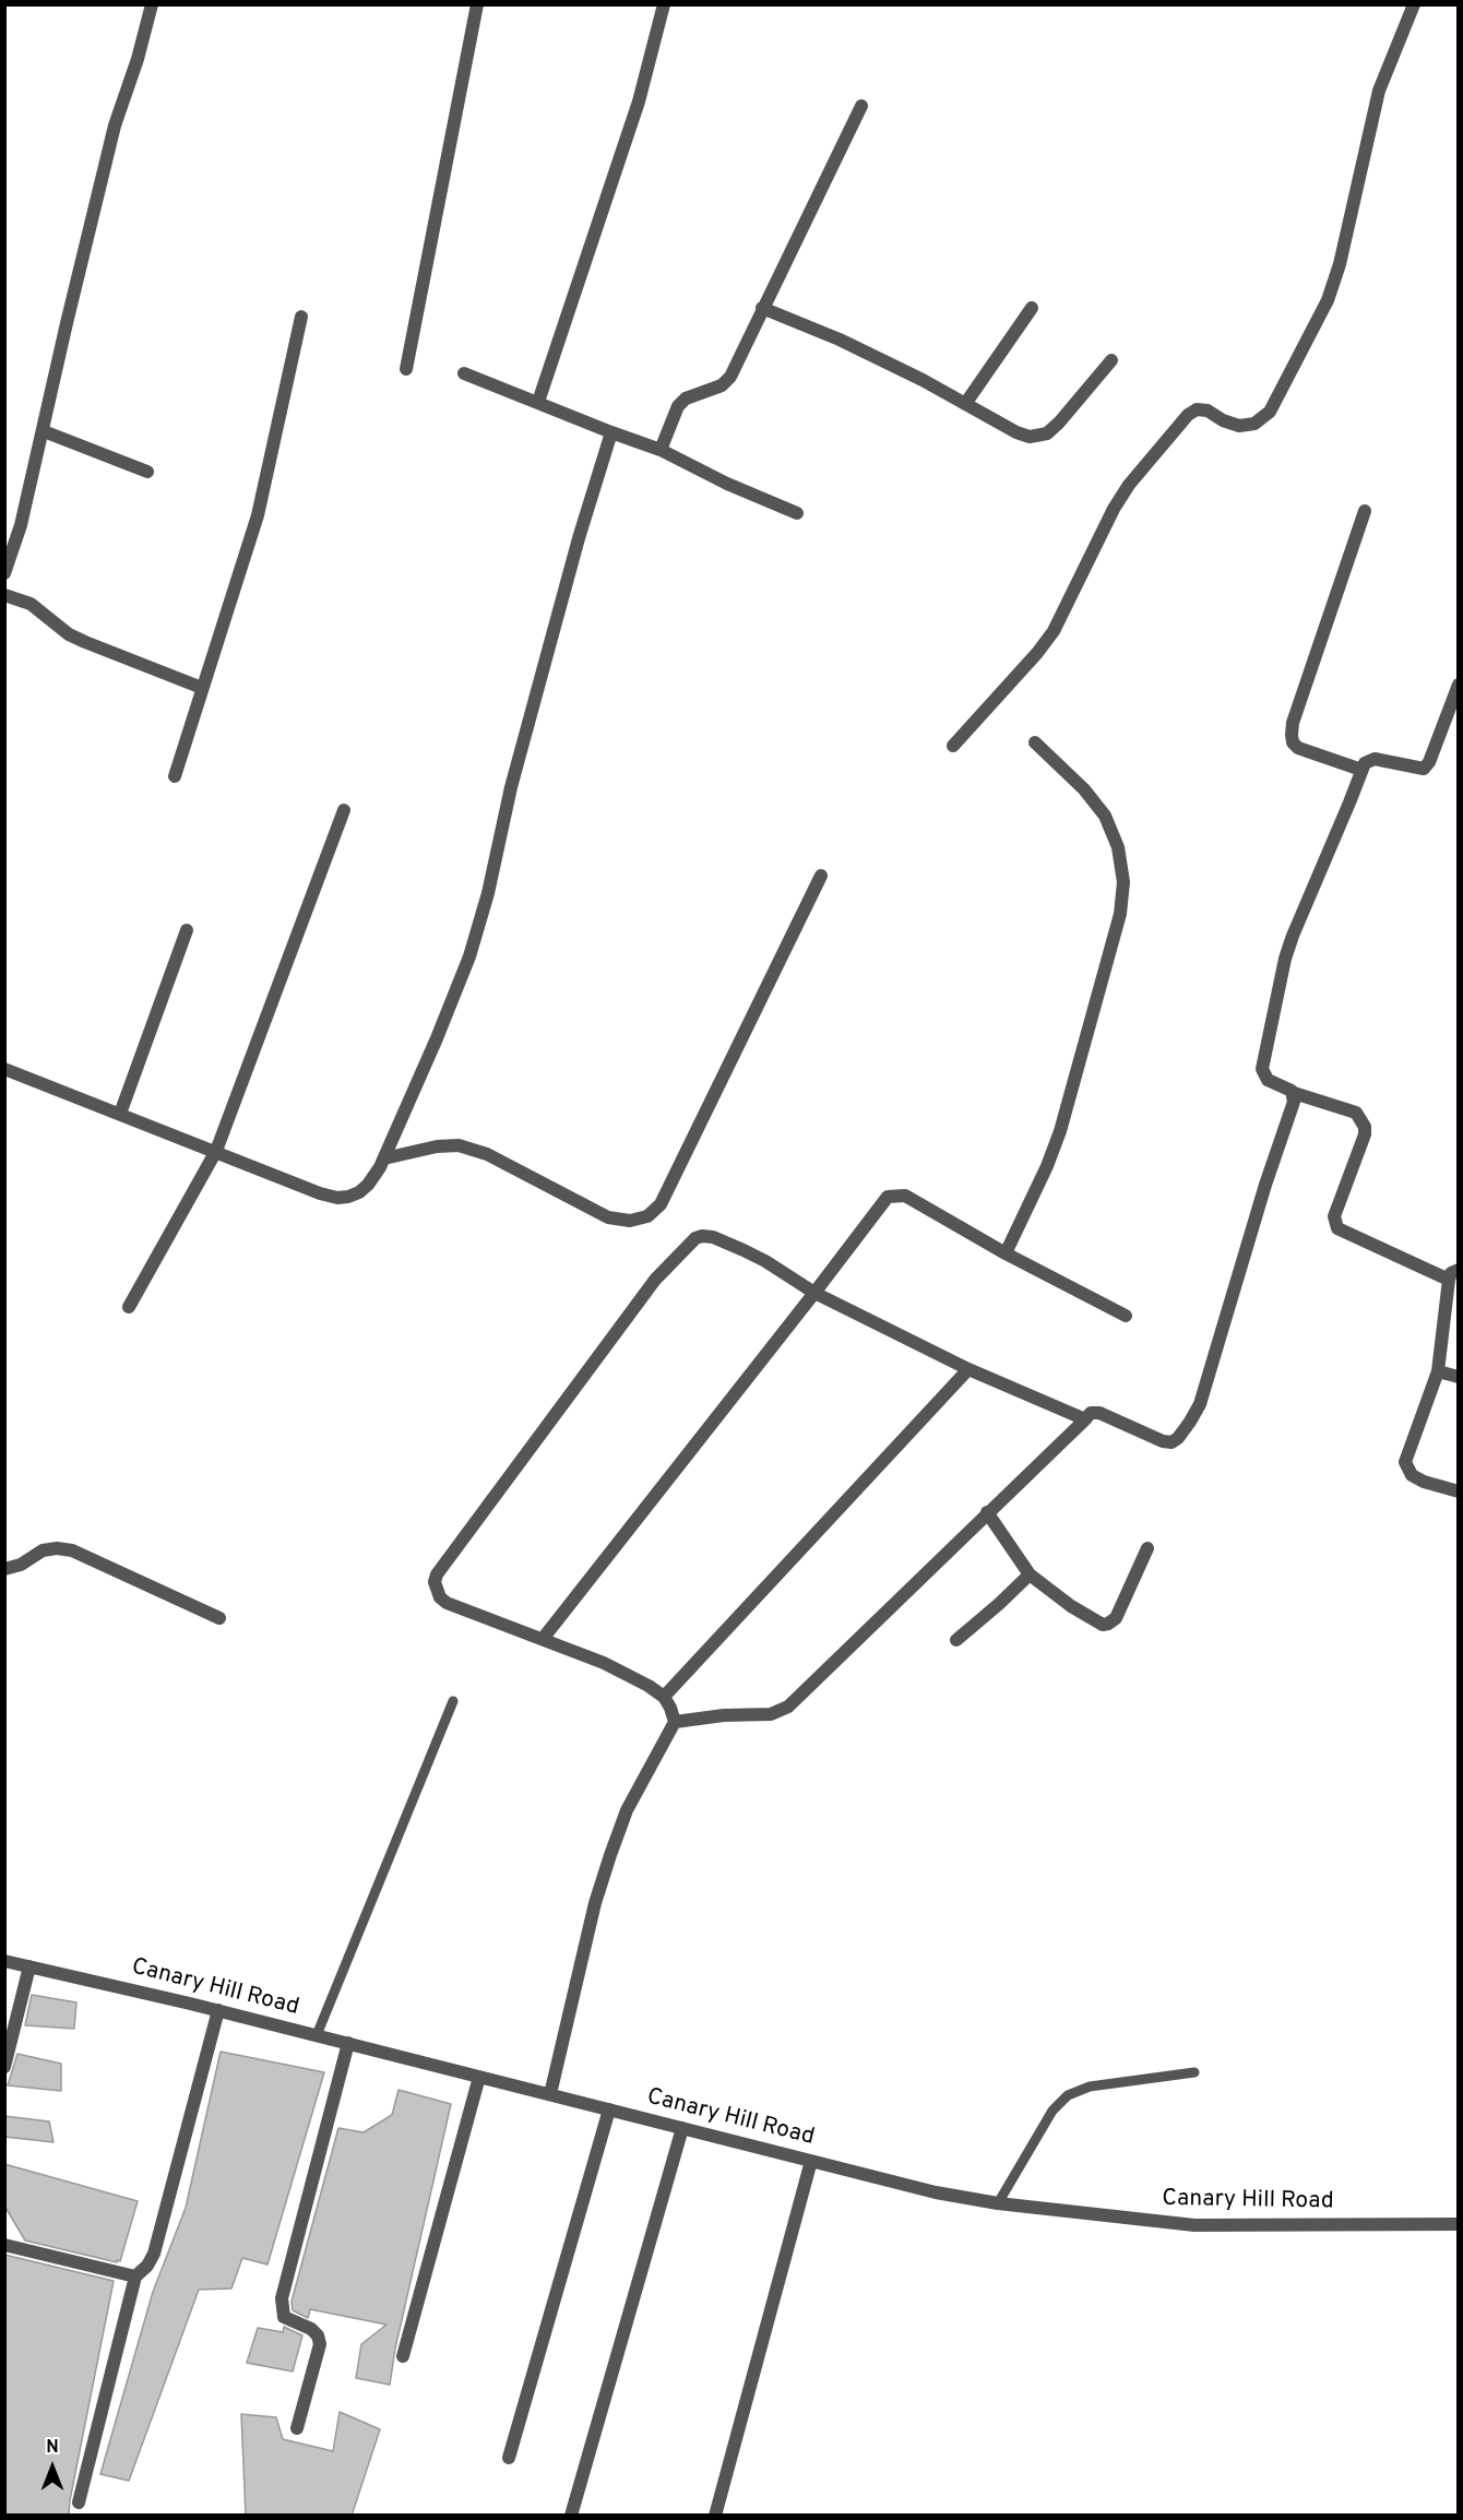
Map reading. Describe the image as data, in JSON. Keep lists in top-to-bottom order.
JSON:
{
  "streets": {
    "street": ["Canary Hill Road"]
  },
  "north": "top"
}
